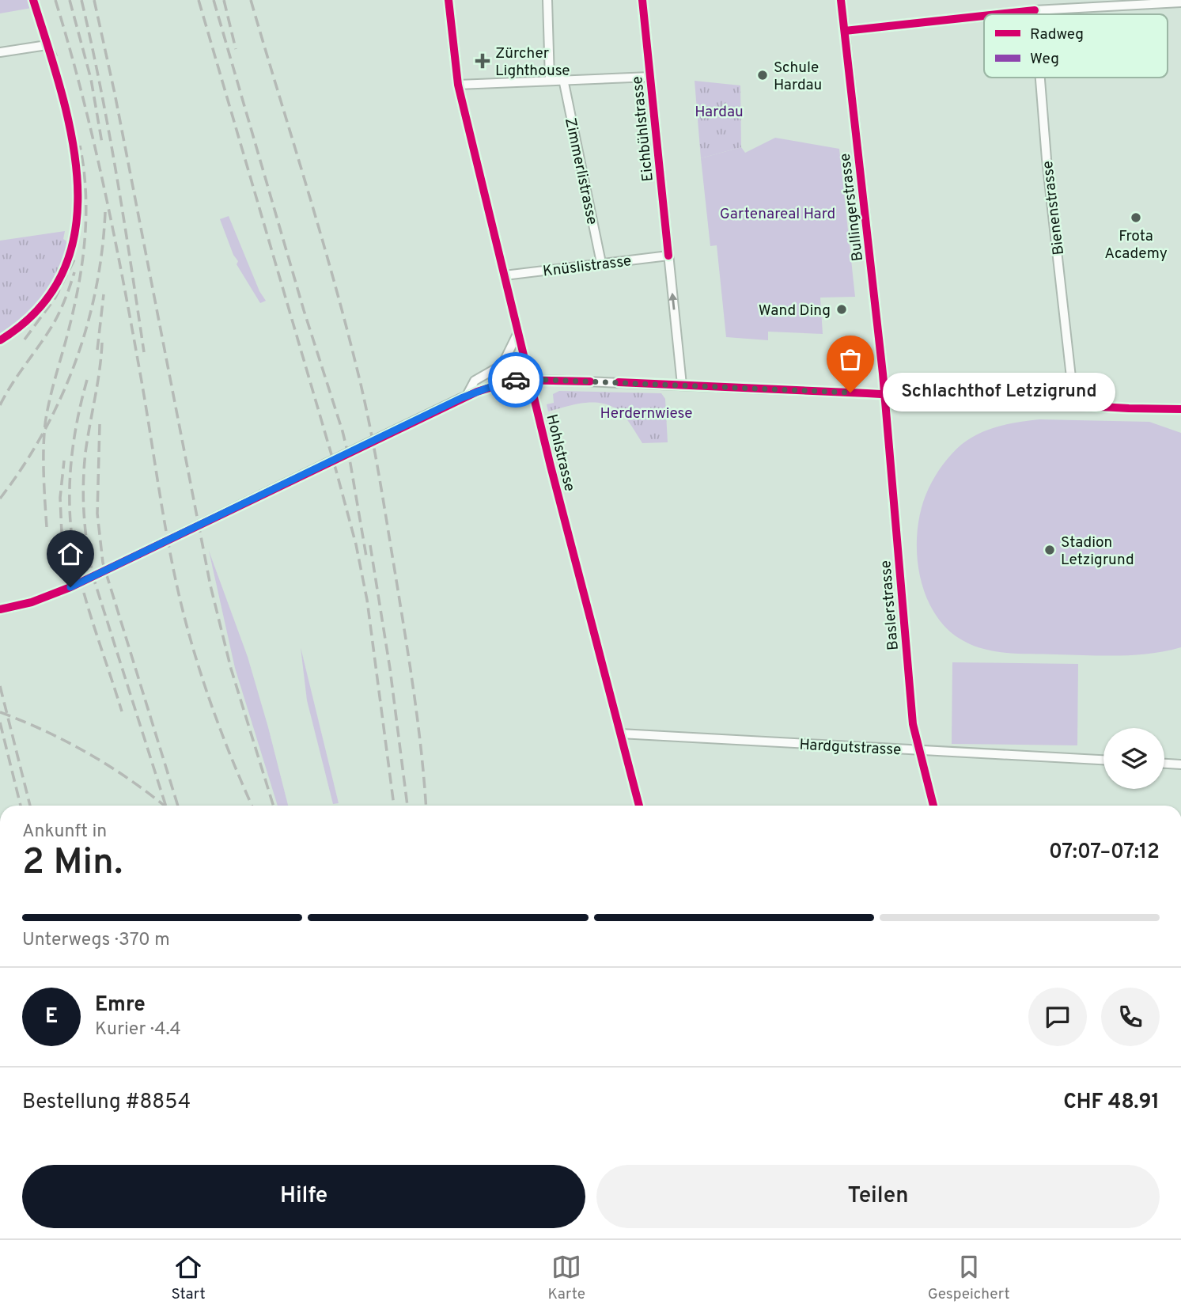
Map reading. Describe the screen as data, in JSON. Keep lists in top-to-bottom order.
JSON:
{
  "streets": {
    "street": [
      "Eichbühlstrasse",
      "Zimmerlistrasse",
      "Bullingerstrasse",
      "Bienenstrasse",
      "Knüslistrasse",
      "Hohlstrasse",
      "Baslerstrasse",
      "Hardgutstrasse"
    ]
  },
  "crossings": [
    ["Eichbühlstrasse", "Knüslistrasse"],
    ["Zimmerlistrasse", "Knüslistrasse"],
    ["Bullingerstrasse", "Baslerstrasse"],
    ["Knüslistrasse", "Hohlstrasse"],
    ["Hohlstrasse", "Hardgutstrasse"],
    ["Baslerstrasse", "Hardgutstrasse"]
  ],
  "parks": ["Hardau", "Gartenareal Hard", "Herdernwiese"],
  "places": {
    "health": ["Zürcher Lighthouse"],
    "other": [
      "Schule Hardau",
      "Frota Academy",
      "Wand Ding",
      "Schlachthof Letzigrund",
      "Stadion Letzigrund"
    ]
  },
  "legend": ["Radweg", "Weg"],
  "page": {
    "bubble": "Schlachthof Letzigrund",
    "heading": ["2 Min.", "Ankunft in", "07:07–07:12"],
    "panel": [
      "Emre",
      "Kurier · 4.4",
      "Bestellung #8854",
      "CHF 48.91"
    ],
    "bar": "Unterwegs · 370 m",
    "round": "E",
    "buttons": ["Hilfe", "Teilen"],
    "tabs": ["Start", "Karte", "Gespeichert"]
  }
}
